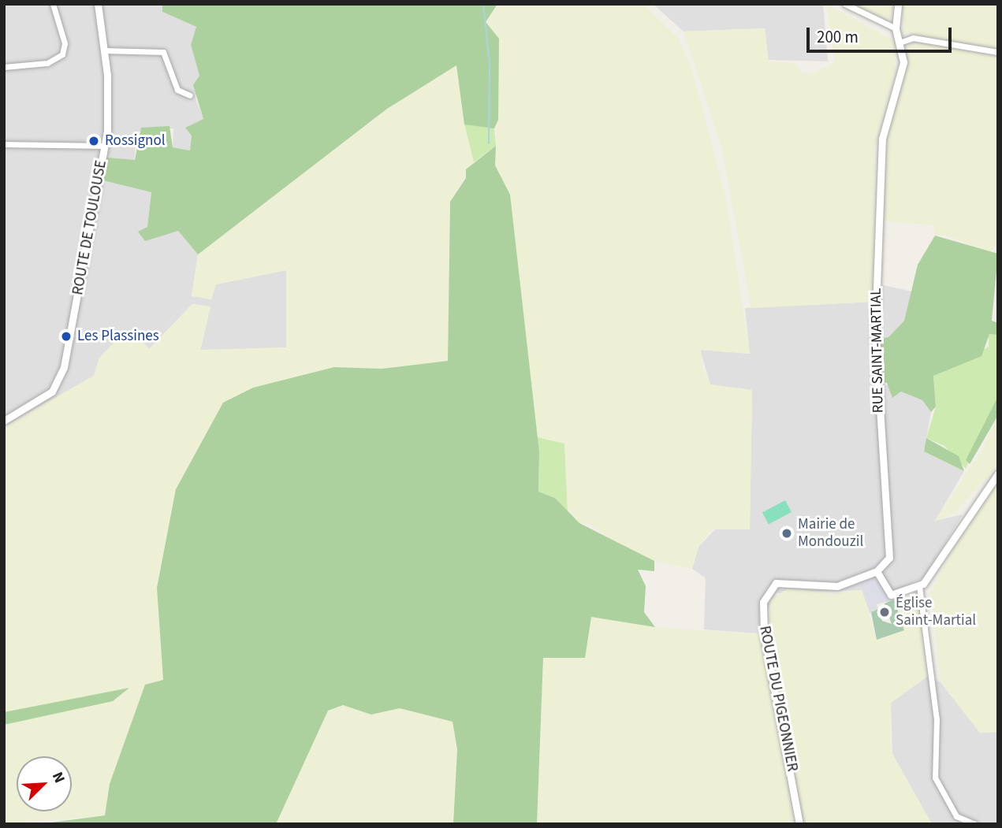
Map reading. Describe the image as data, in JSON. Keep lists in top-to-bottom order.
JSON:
{
  "streets": {
    "street": ["ROUTE DE TOULOUSE", "RUE SAINT-MARTIAL", "ROUTE DU PIGEONNIER"]
  },
  "crossings": [
    ["RUE SAINT-MARTIAL", "ROUTE DU PIGEONNIER"]
  ],
  "places": [
    "Rossignol",
    "Les Plassines",
    "Mairie de Mondouzil",
    "Église Saint-Martial"
  ],
  "scale_bar": "200 m",
  "north": "top right"
}
